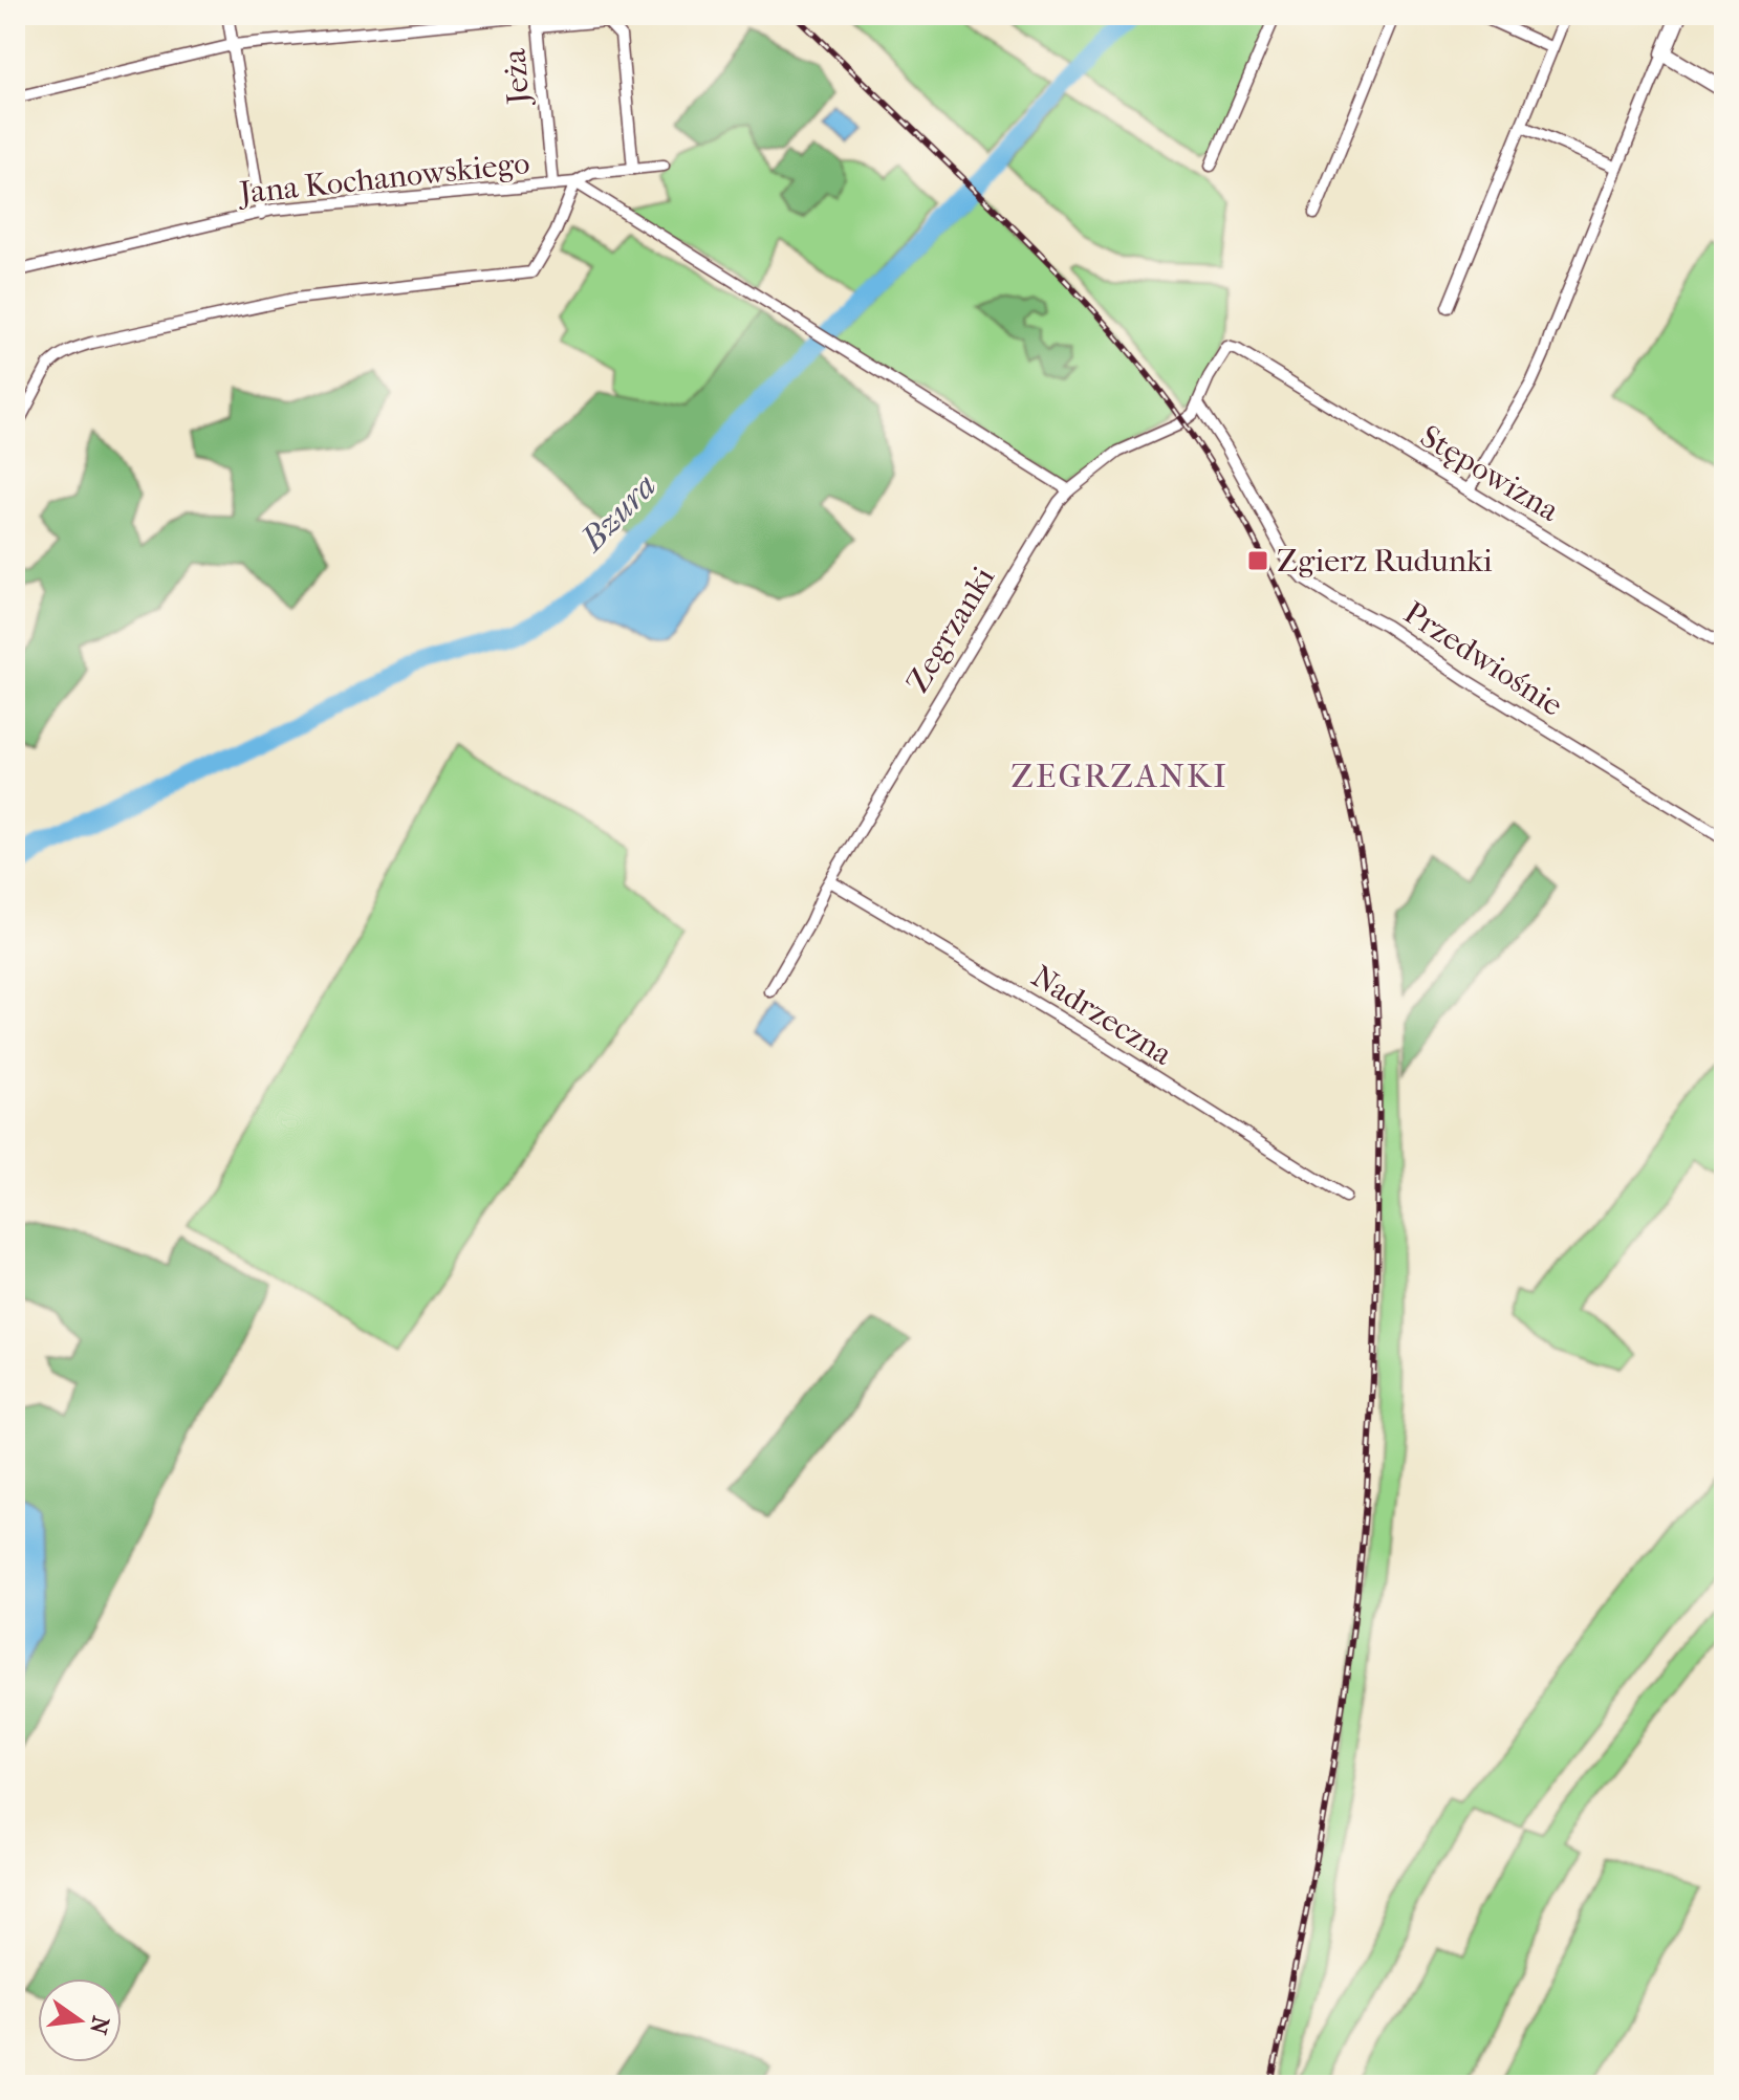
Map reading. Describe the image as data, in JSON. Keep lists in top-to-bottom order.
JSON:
{
  "streets": {
    "street": [
      "Jeża",
      "Jana Kochanowskiego",
      "Stępowizna",
      "Zegrzanki",
      "Przedwiośnie",
      "Nadrzeczna"
    ]
  },
  "crossings": [
    ["Jeża", "Jana Kochanowskiego"],
    ["Stępowizna", "Zegrzanki"],
    ["Zegrzanki", "Przedwiośnie"],
    ["Zegrzanki", "Nadrzeczna"]
  ],
  "districts": ["ZEGRZANKI"],
  "water": ["Bzura"],
  "places": {
    "transit": ["Zgierz Rudunki"]
  },
  "north": "right"
}
